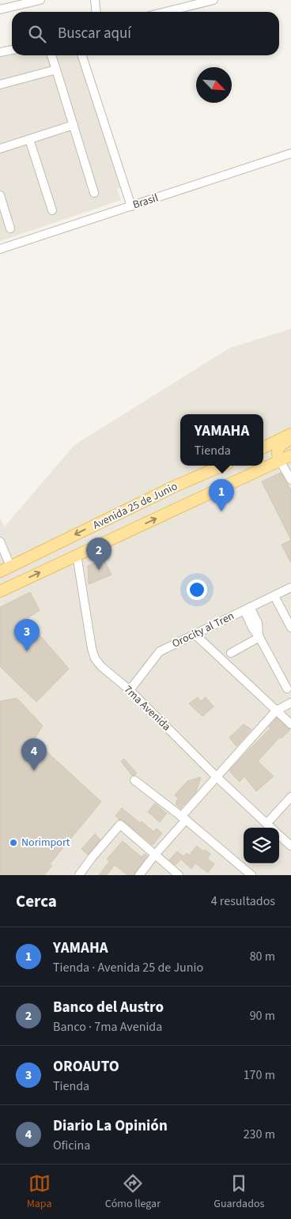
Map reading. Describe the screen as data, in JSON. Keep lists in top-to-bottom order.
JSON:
{
  "streets": {
    "main road": ["Avenida 25 de Junio"],
    "street": ["Brasil", "Orocity al Tren", "7ma Avenida"]
  },
  "crossings": [
    ["Avenida 25 de Junio", "7ma Avenida"],
    ["Orocity al Tren", "7ma Avenida"]
  ],
  "places": ["Norimport"],
  "north": "bottom right",
  "page": {
    "search": "Buscar aquí",
    "popup": ["YAMAHA", "Tienda"],
    "pins": [
      "1",
      "2",
      "3",
      "4"
    ],
    "heading": ["Cerca", "4 resultados"],
    "list": [
      {
        "mark": "1",
        "name": "YAMAHA",
        "note": "Tienda · Avenida 25 de Junio",
        "value": "80 m"
      },
      {
        "mark": "2",
        "name": "Banco del Austro",
        "note": "Banco · 7ma Avenida",
        "value": "90 m"
      },
      {
        "mark": "3",
        "name": "OROAUTO",
        "note": "Tienda",
        "value": "170 m"
      },
      {
        "mark": "4",
        "name": "Diario La Opinión",
        "note": "Oficina",
        "value": "230 m"
      }
    ],
    "nav": ["Mapa", "Cómo llegar", "Guardados"]
  }
}
